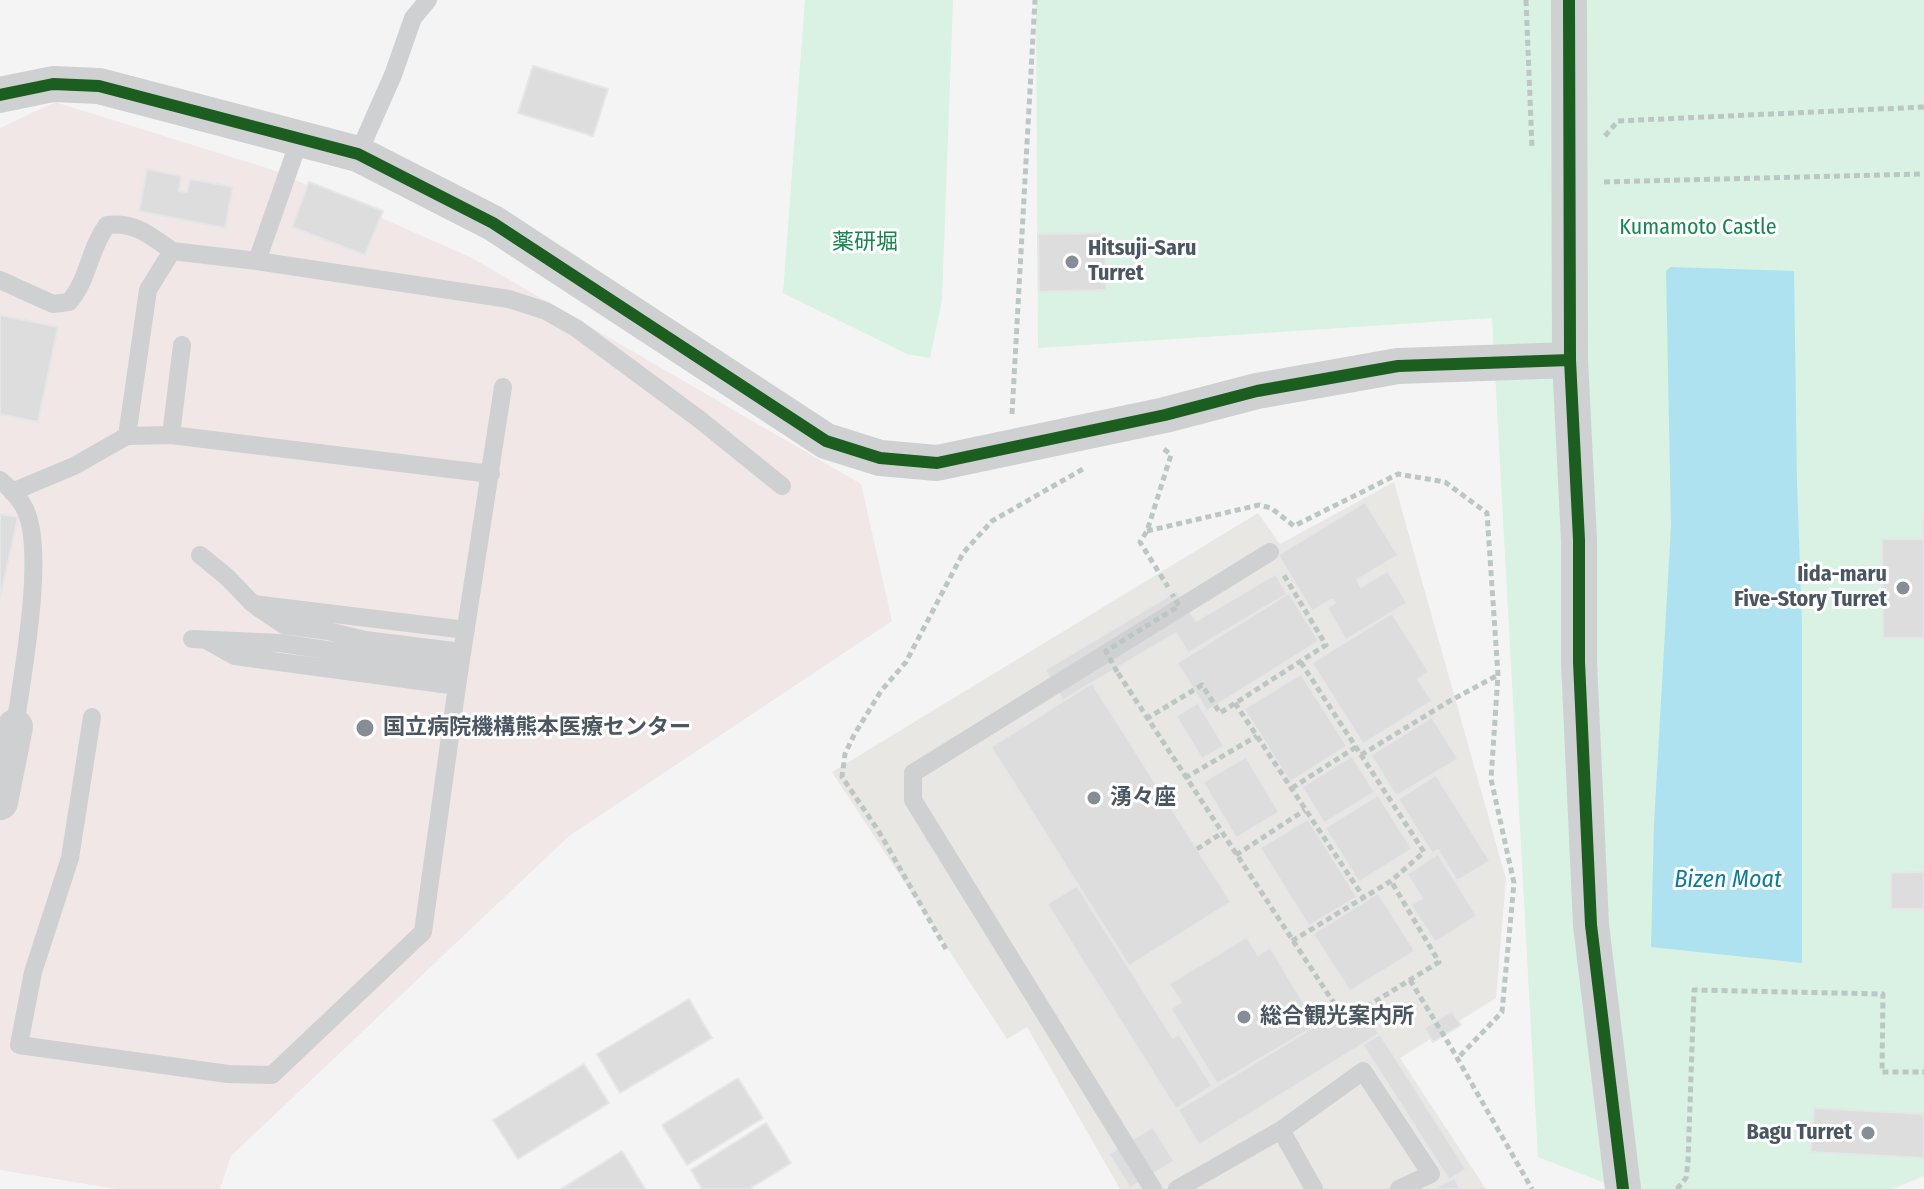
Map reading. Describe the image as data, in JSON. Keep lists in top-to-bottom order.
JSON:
{
  "water": ["Bizen Moat"],
  "parks": ["Kumamoto Castle", "薬研堀"],
  "places": [
    "Hitsuji-Saru Turret",
    "Iida-maru Five-Story Turret",
    "国立病院機構熊本医療センター",
    "湧々座",
    "総合観光案内所",
    "Bagu Turret"
  ]
}
